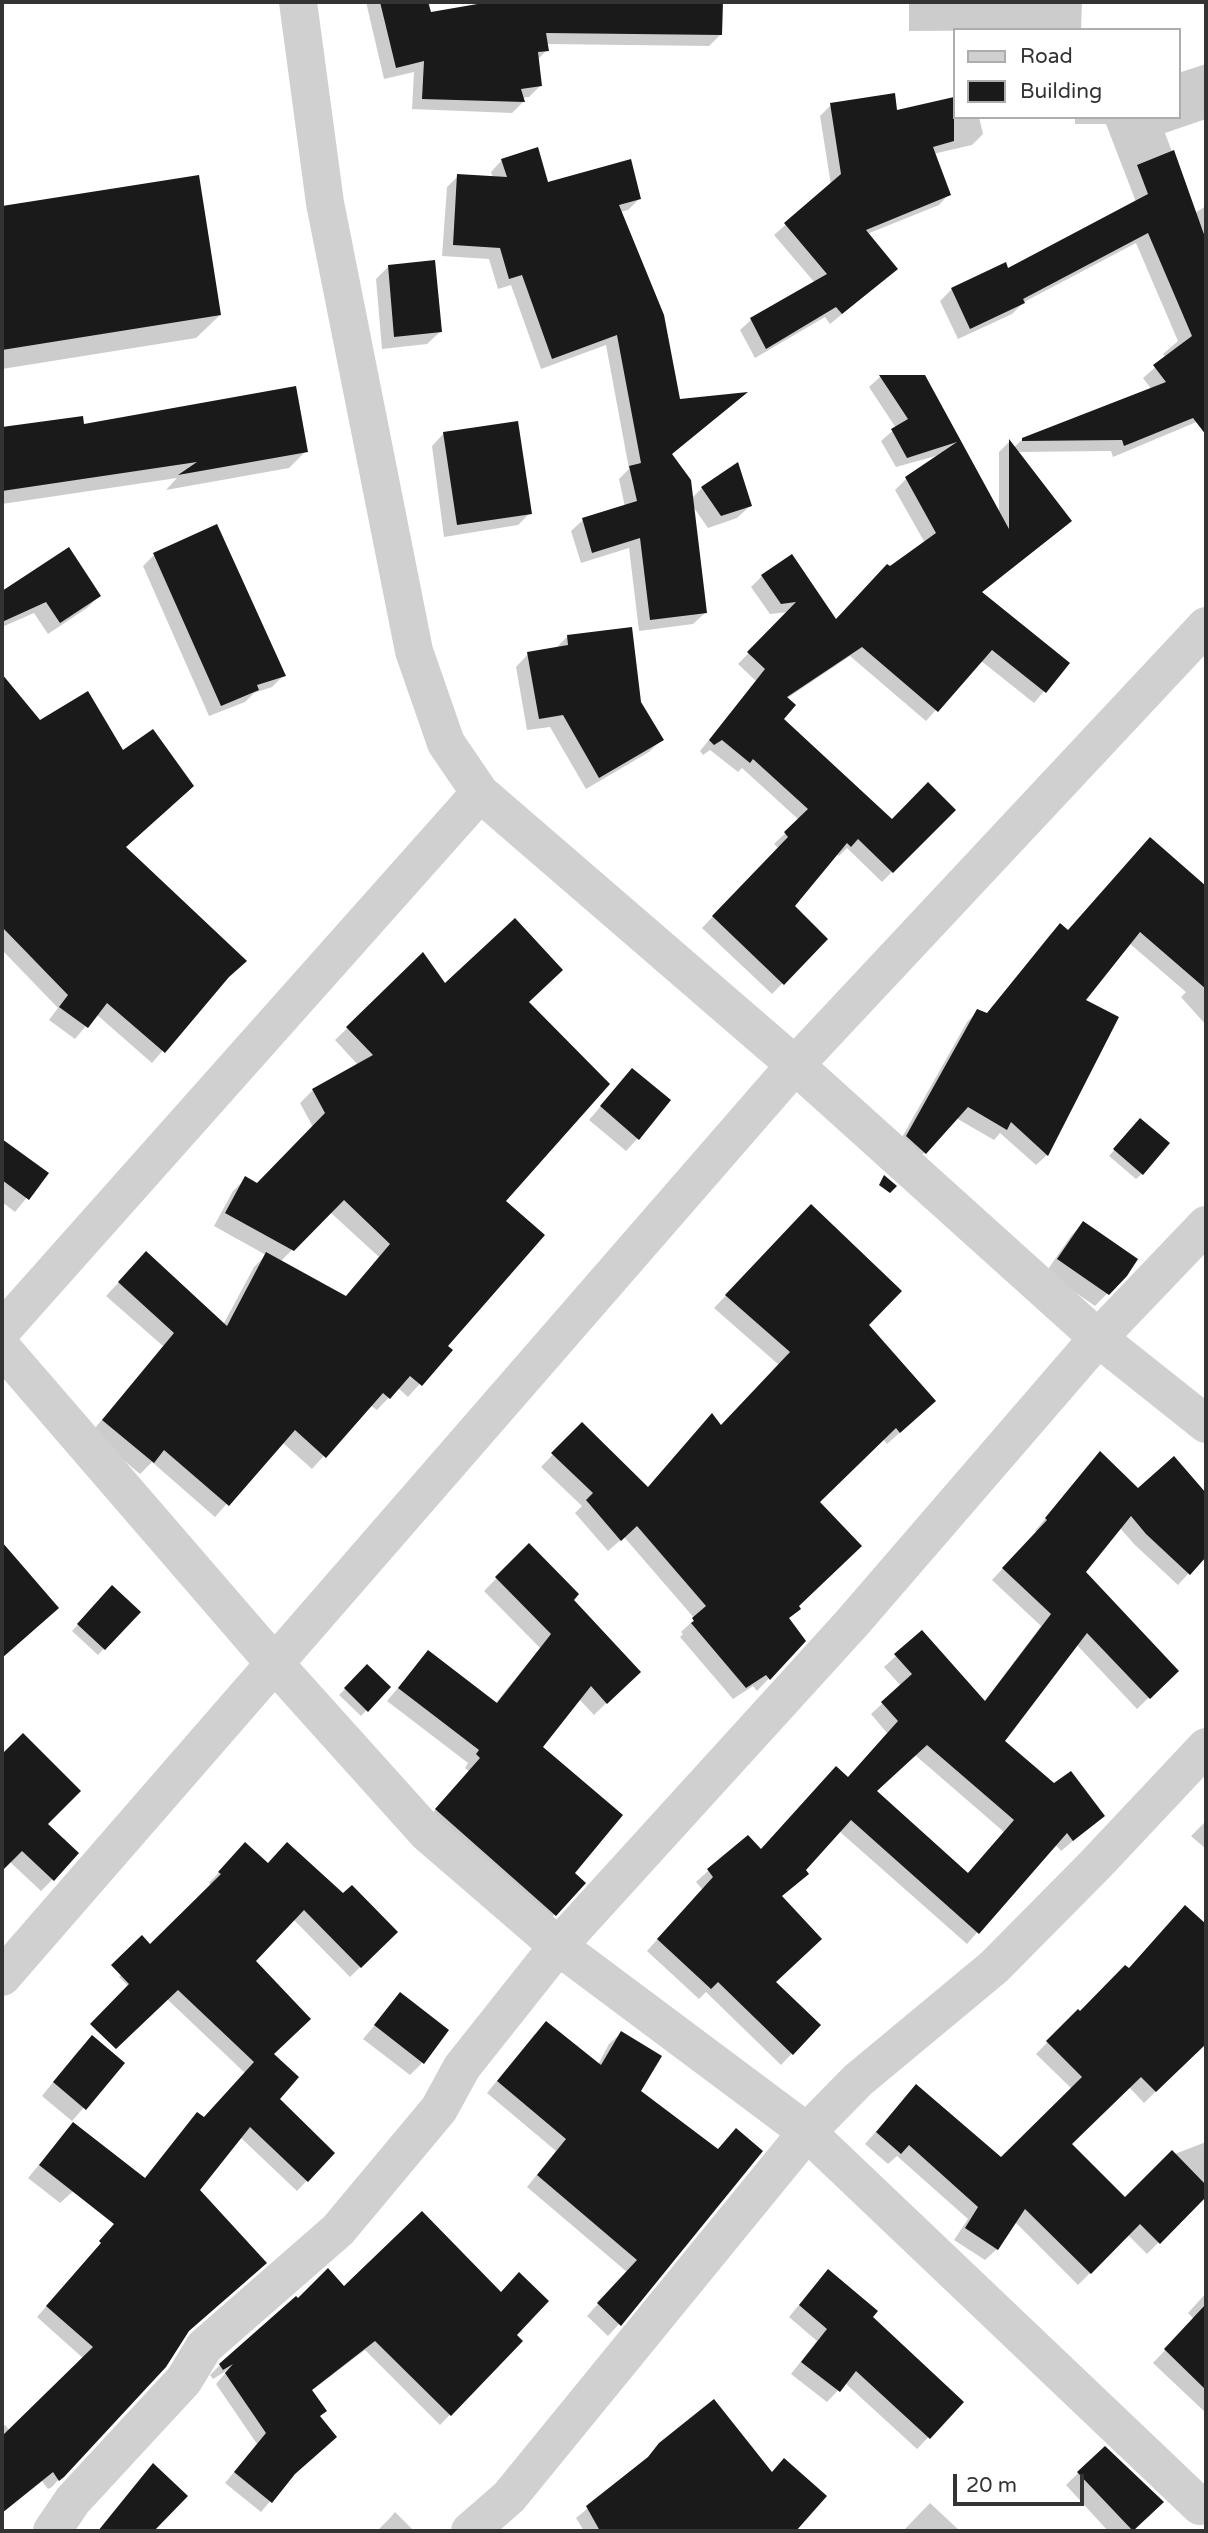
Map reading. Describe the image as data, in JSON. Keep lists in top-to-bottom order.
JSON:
{
  "legend": ["Road", "Building"],
  "scale_bar": "20 m"
}
